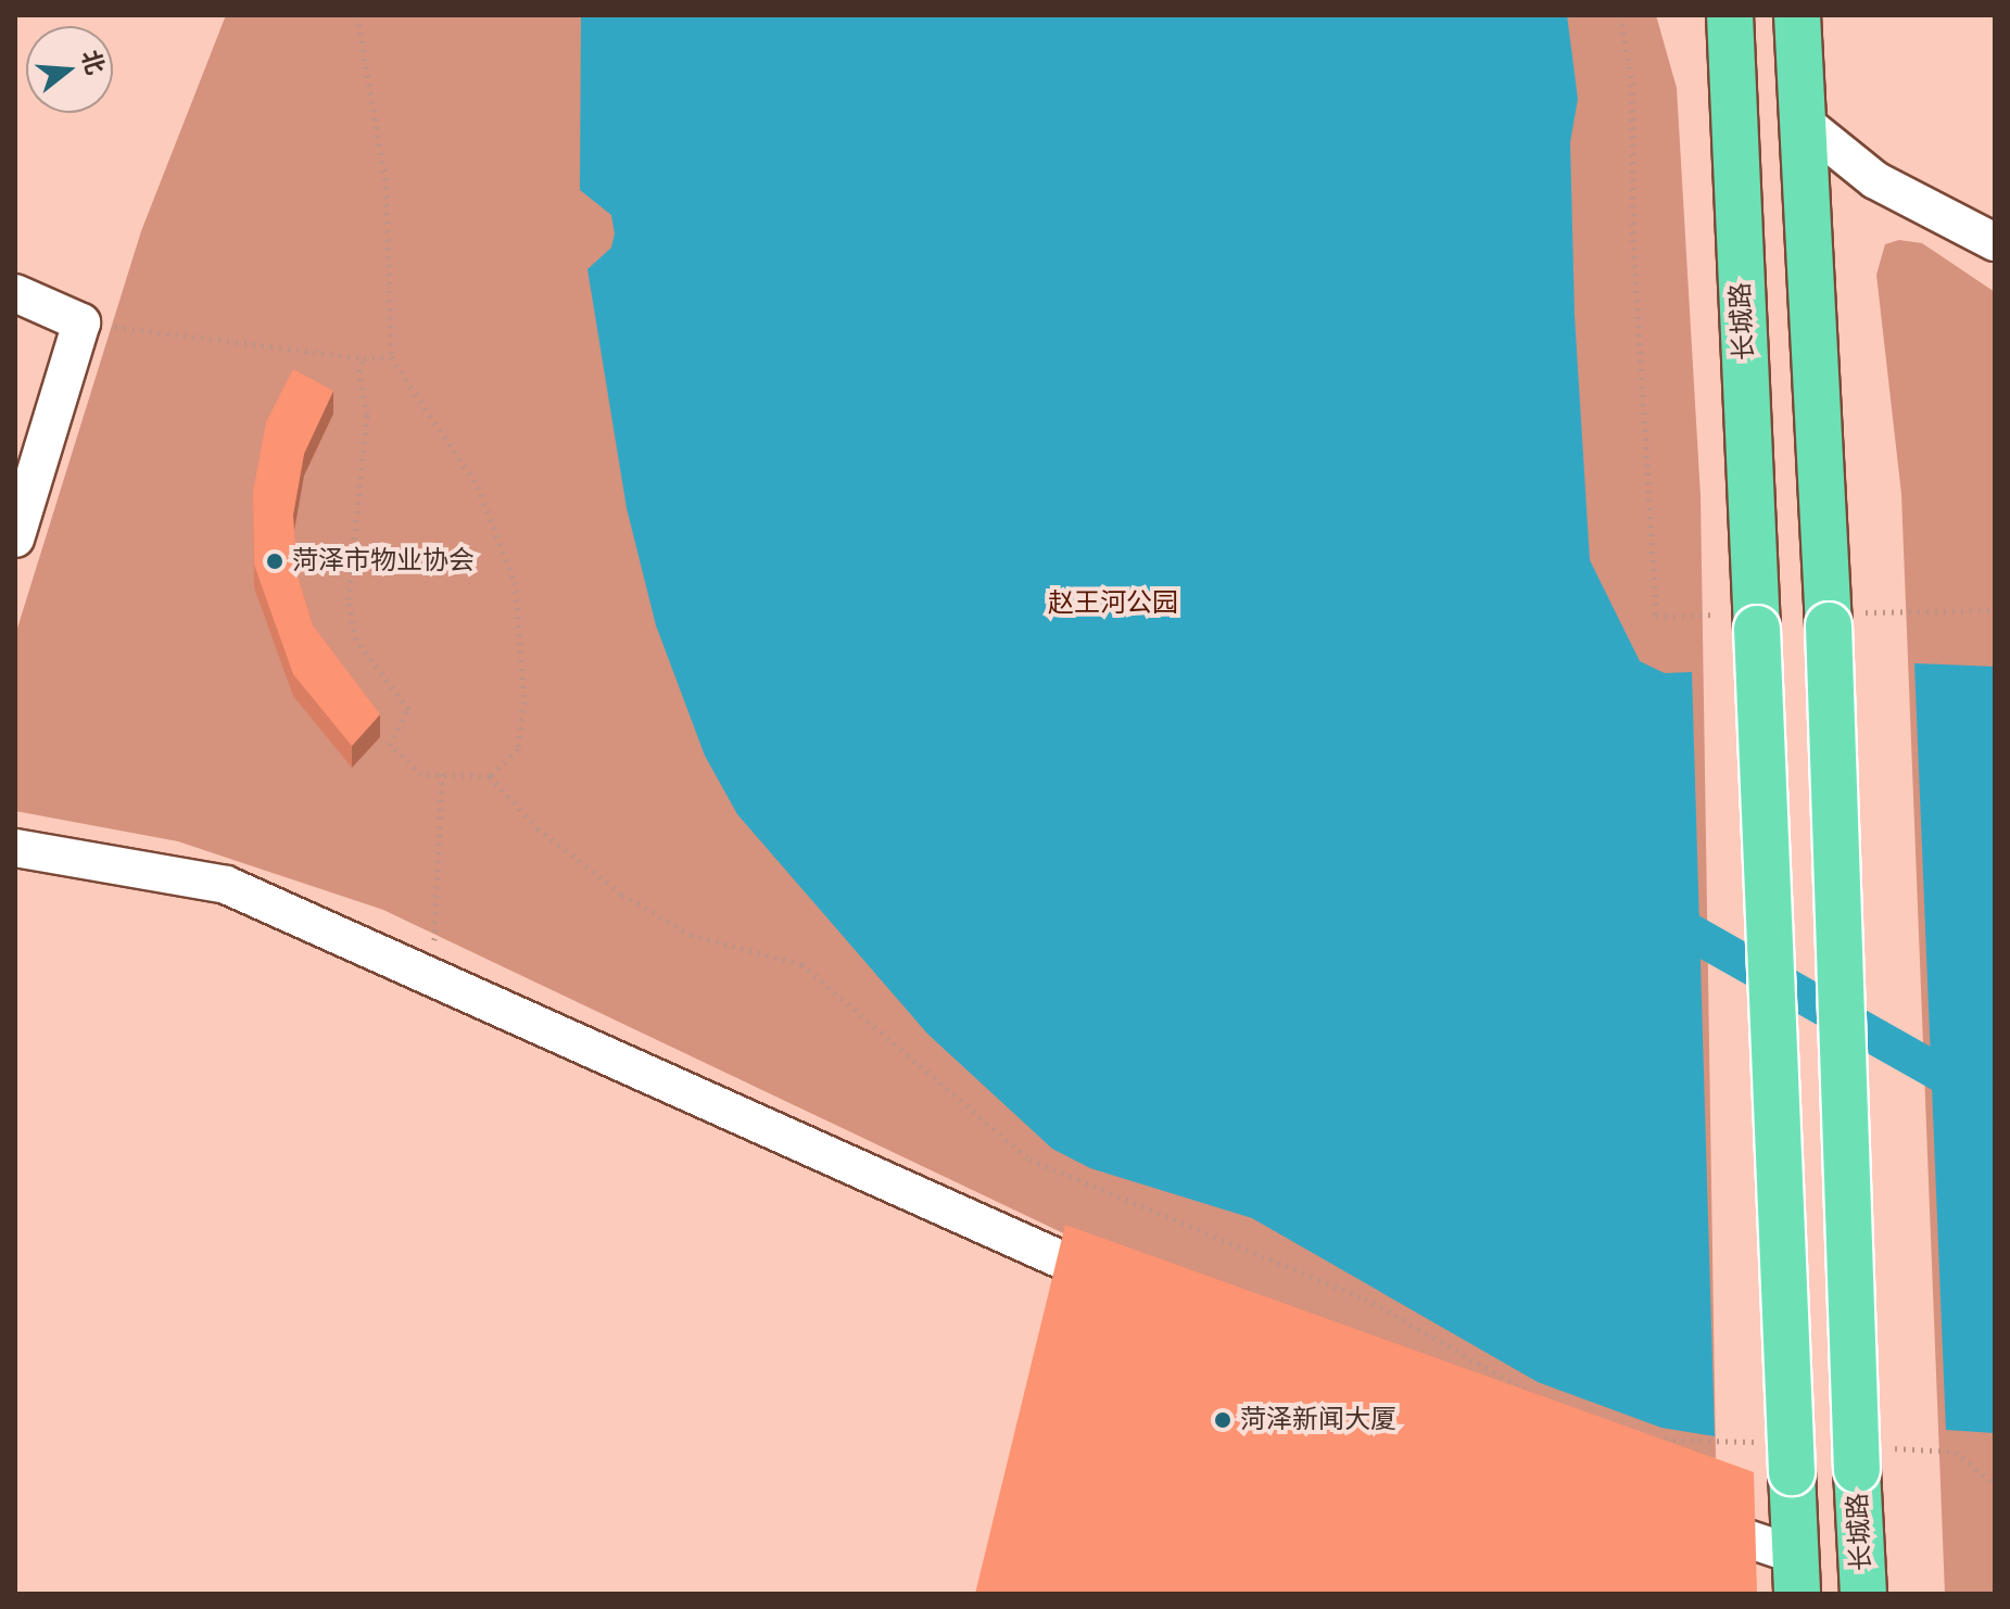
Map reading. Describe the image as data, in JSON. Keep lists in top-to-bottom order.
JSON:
{
  "streets": {
    "main road": ["长城路"]
  },
  "parks": ["赵王河公园"],
  "places": ["菏泽市物业协会", "菏泽新闻大厦"],
  "north": "right"
}
